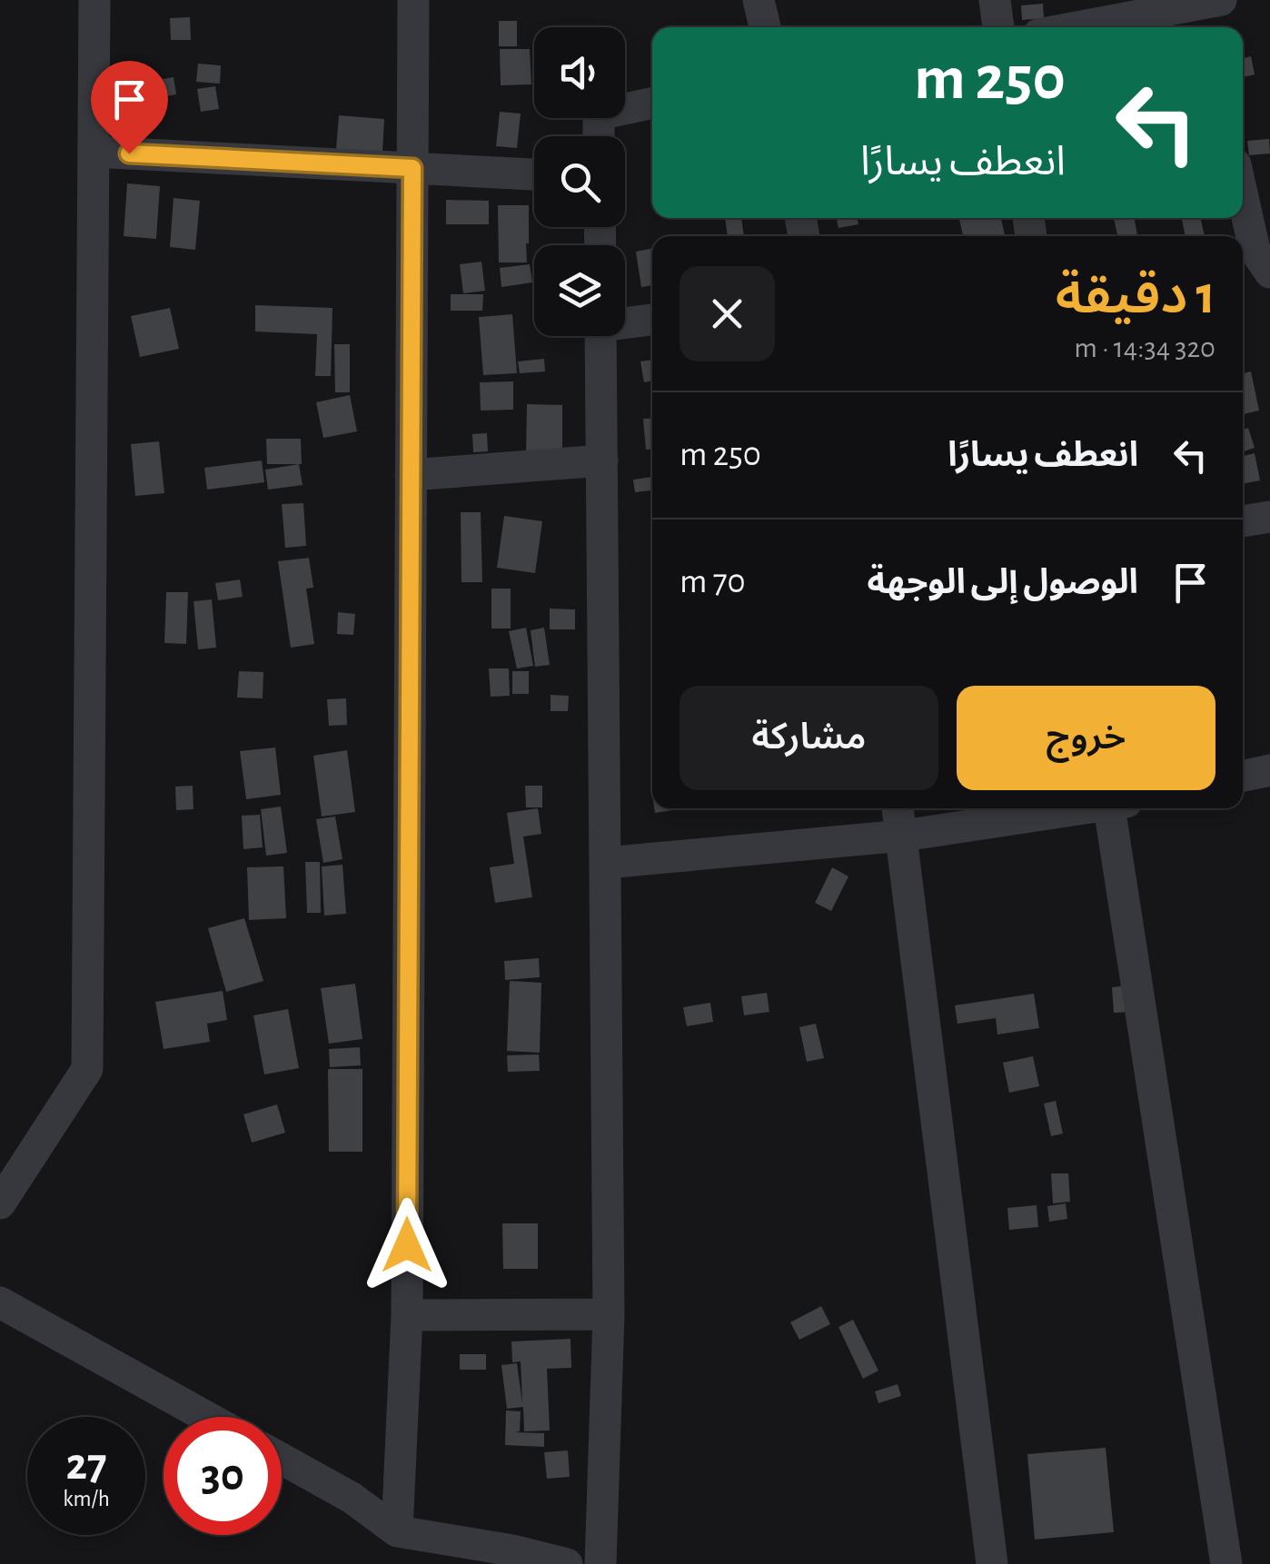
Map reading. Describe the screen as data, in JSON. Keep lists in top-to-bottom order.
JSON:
{
  "page": {
    "turn": ["250 m", "انعطف يسارًا"],
    "heading": ["1 دقيقة", "320 m · 14:34"],
    "list": [
      {
        "name": "انعطف يسارًا",
        "value": "250 m"
      },
      {
        "name": "الوصول إلى الوجهة",
        "value": "70 m"
      }
    ],
    "buttons": ["خروج", "مشاركة"],
    "speed": "27 km/h",
    "limit": "30"
  }
}
